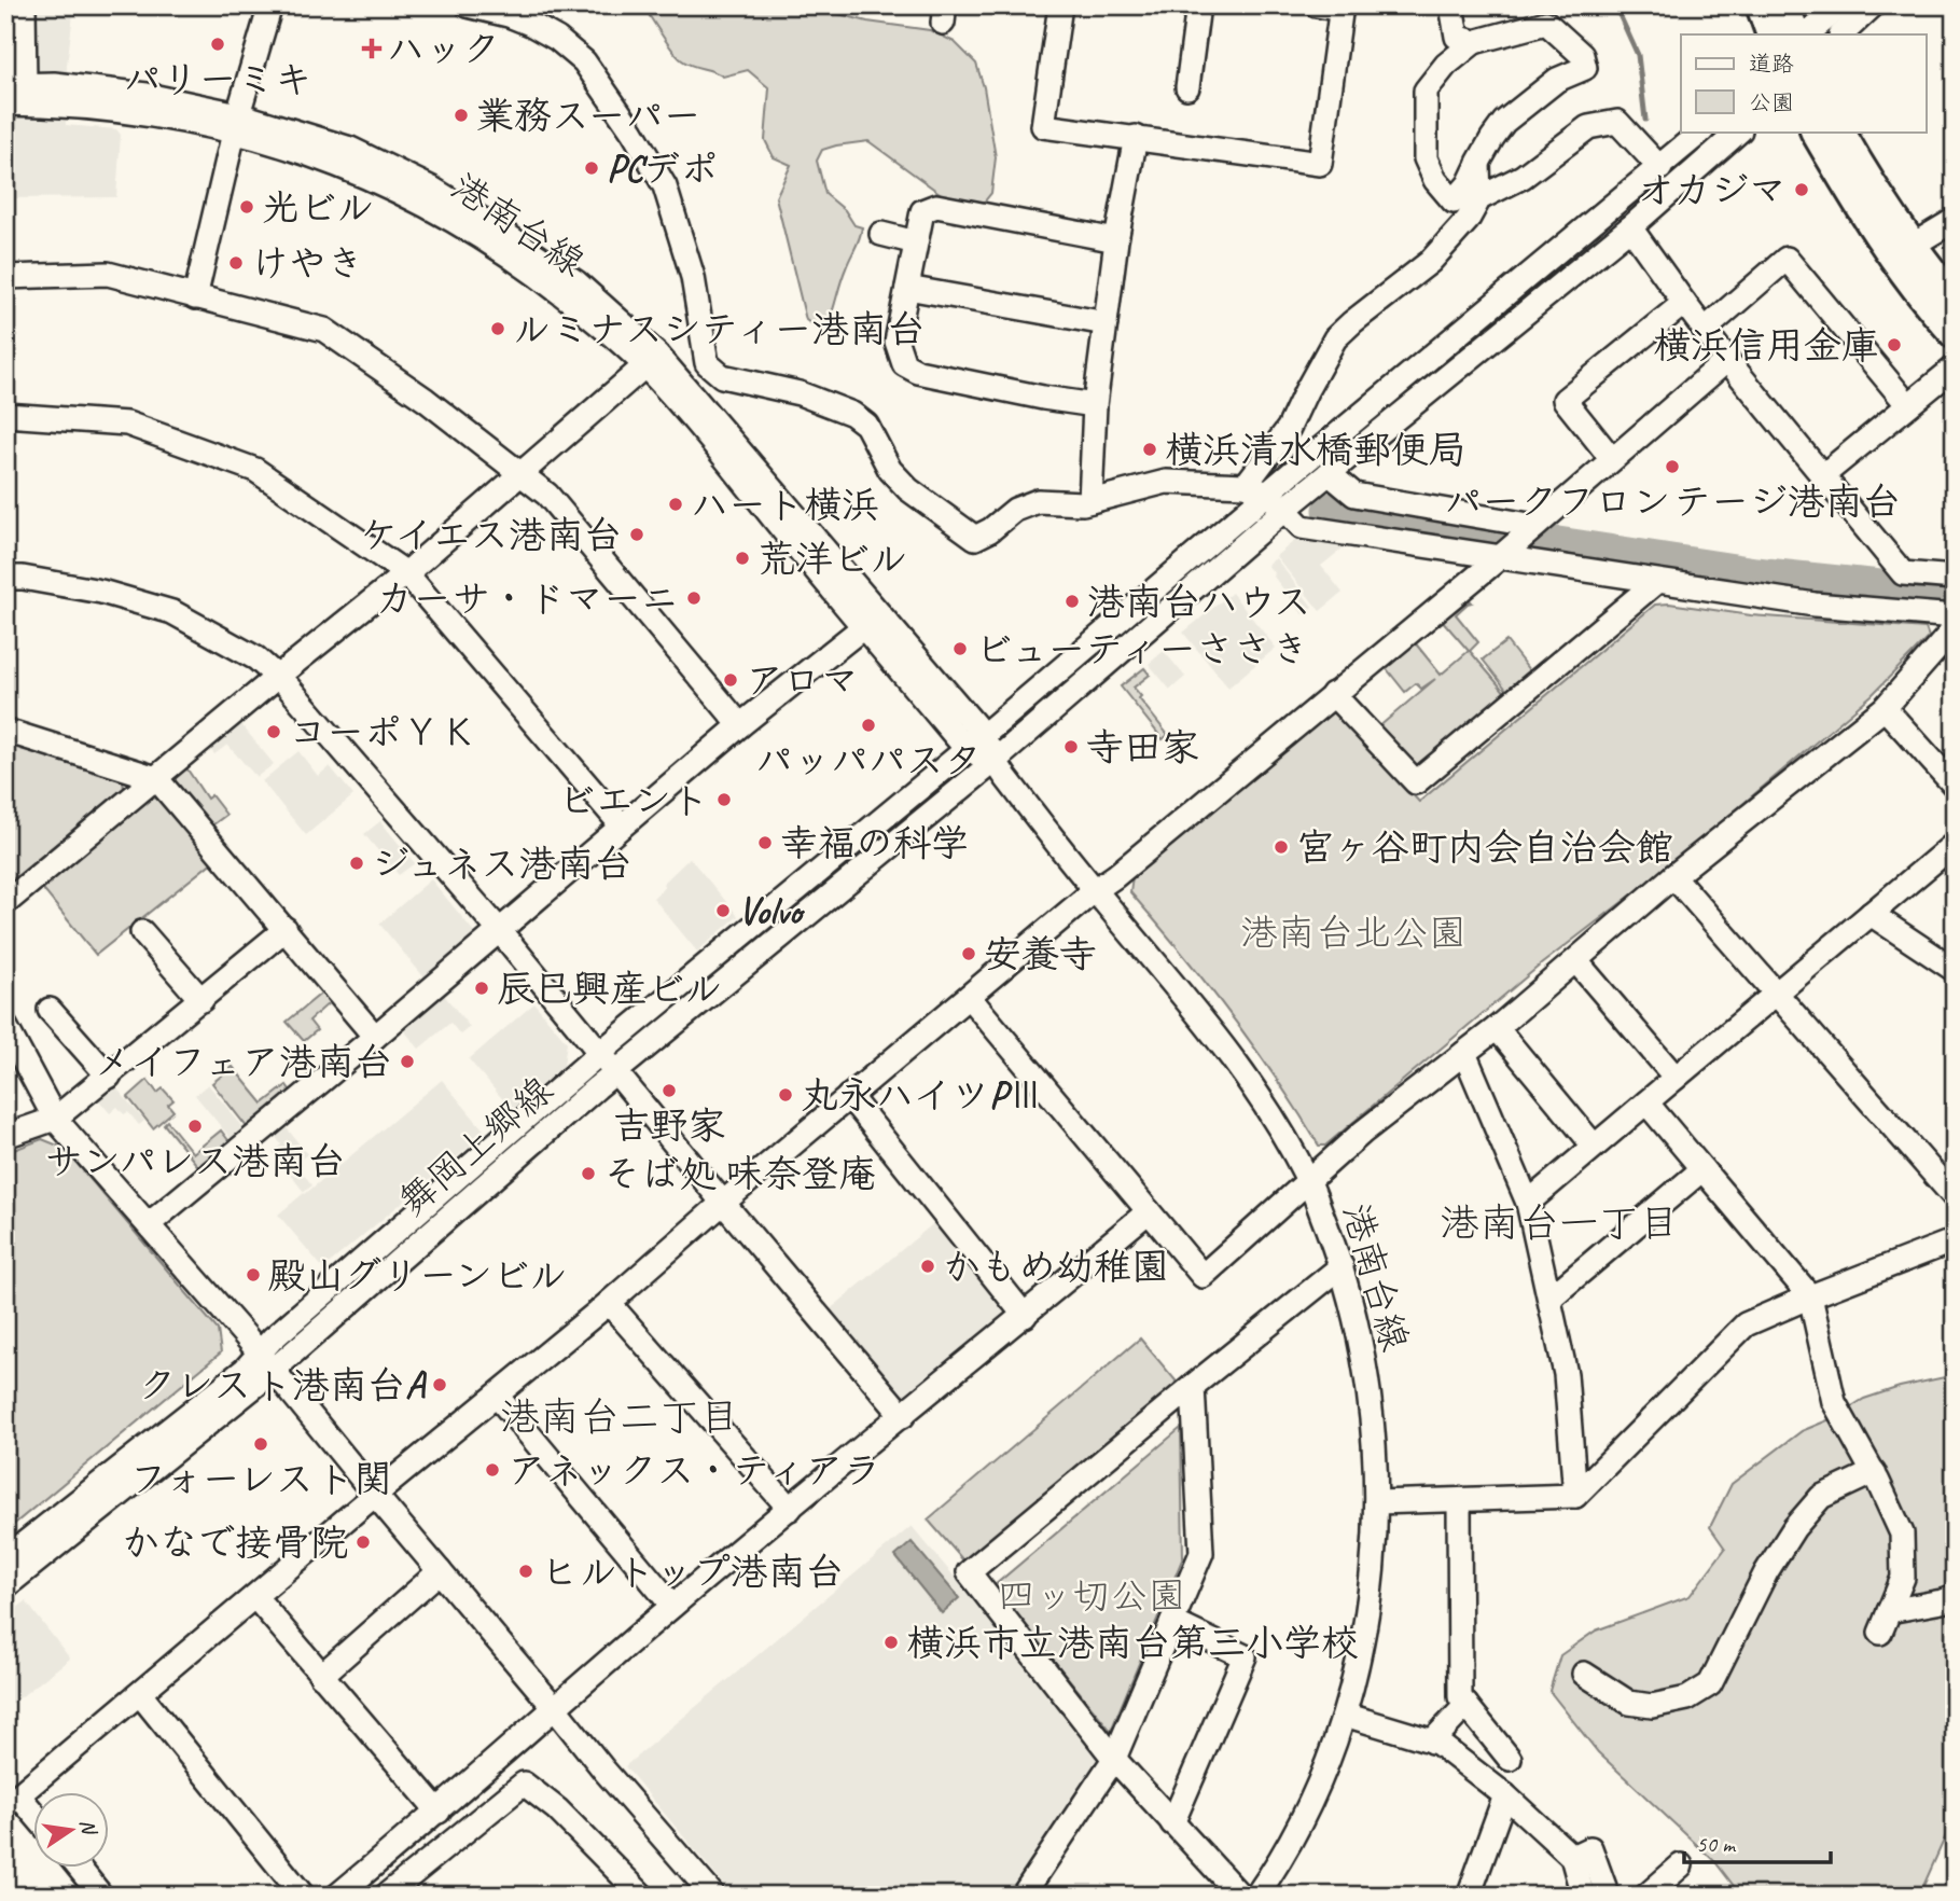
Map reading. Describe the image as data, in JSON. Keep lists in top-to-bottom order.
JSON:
{
  "streets": {
    "street": ["港南台線", "舞岡上郷線"]
  },
  "crossings": [
    ["港南台線", "舞岡上郷線"]
  ],
  "districts": ["港南台一丁目", "港南台二丁目"],
  "parks": ["港南台北公園", "四ッ切公園"],
  "places": {
    "other": [
      "パリーミキ",
      "業務スーパー",
      "PCデポ",
      "オカジマ",
      "光ビル",
      "けやき",
      "ルミナスシティー港南台",
      "横浜信用金庫",
      "横浜清水橋郵便局",
      "パークフロンテージ港南台",
      "ハート横浜",
      "ケイエス港南台",
      "荒洋ビル",
      "カーサ・ドマーニ",
      "港南台ハウス",
      "ビューティーささき",
      "アロマ",
      "パッパパスタ",
      "コーポＹＫ",
      "寺田家",
      "ビエント",
      "幸福の科学",
      "宮ヶ谷町内会自治会館",
      "ジュネス港南台",
      "Volvo",
      "安養寺",
      "辰巳興産ビル",
      "メイフェア港南台",
      "吉野家",
      "丸永ハイツPⅢ",
      "サンパレス港南台",
      "そば処 味奈登庵",
      "かもめ幼稚園",
      "殿山グリーンビル",
      "クレスト港南台A",
      "フォーレスト関",
      "アネックス・ティアラ",
      "かなで接骨院",
      "ヒルトップ港南台",
      "横浜市立港南台第三小学校"
    ],
    "health": ["ハック"]
  },
  "legend": ["道路", "公園"],
  "scale_bar": "50 m",
  "north": "right"
}
